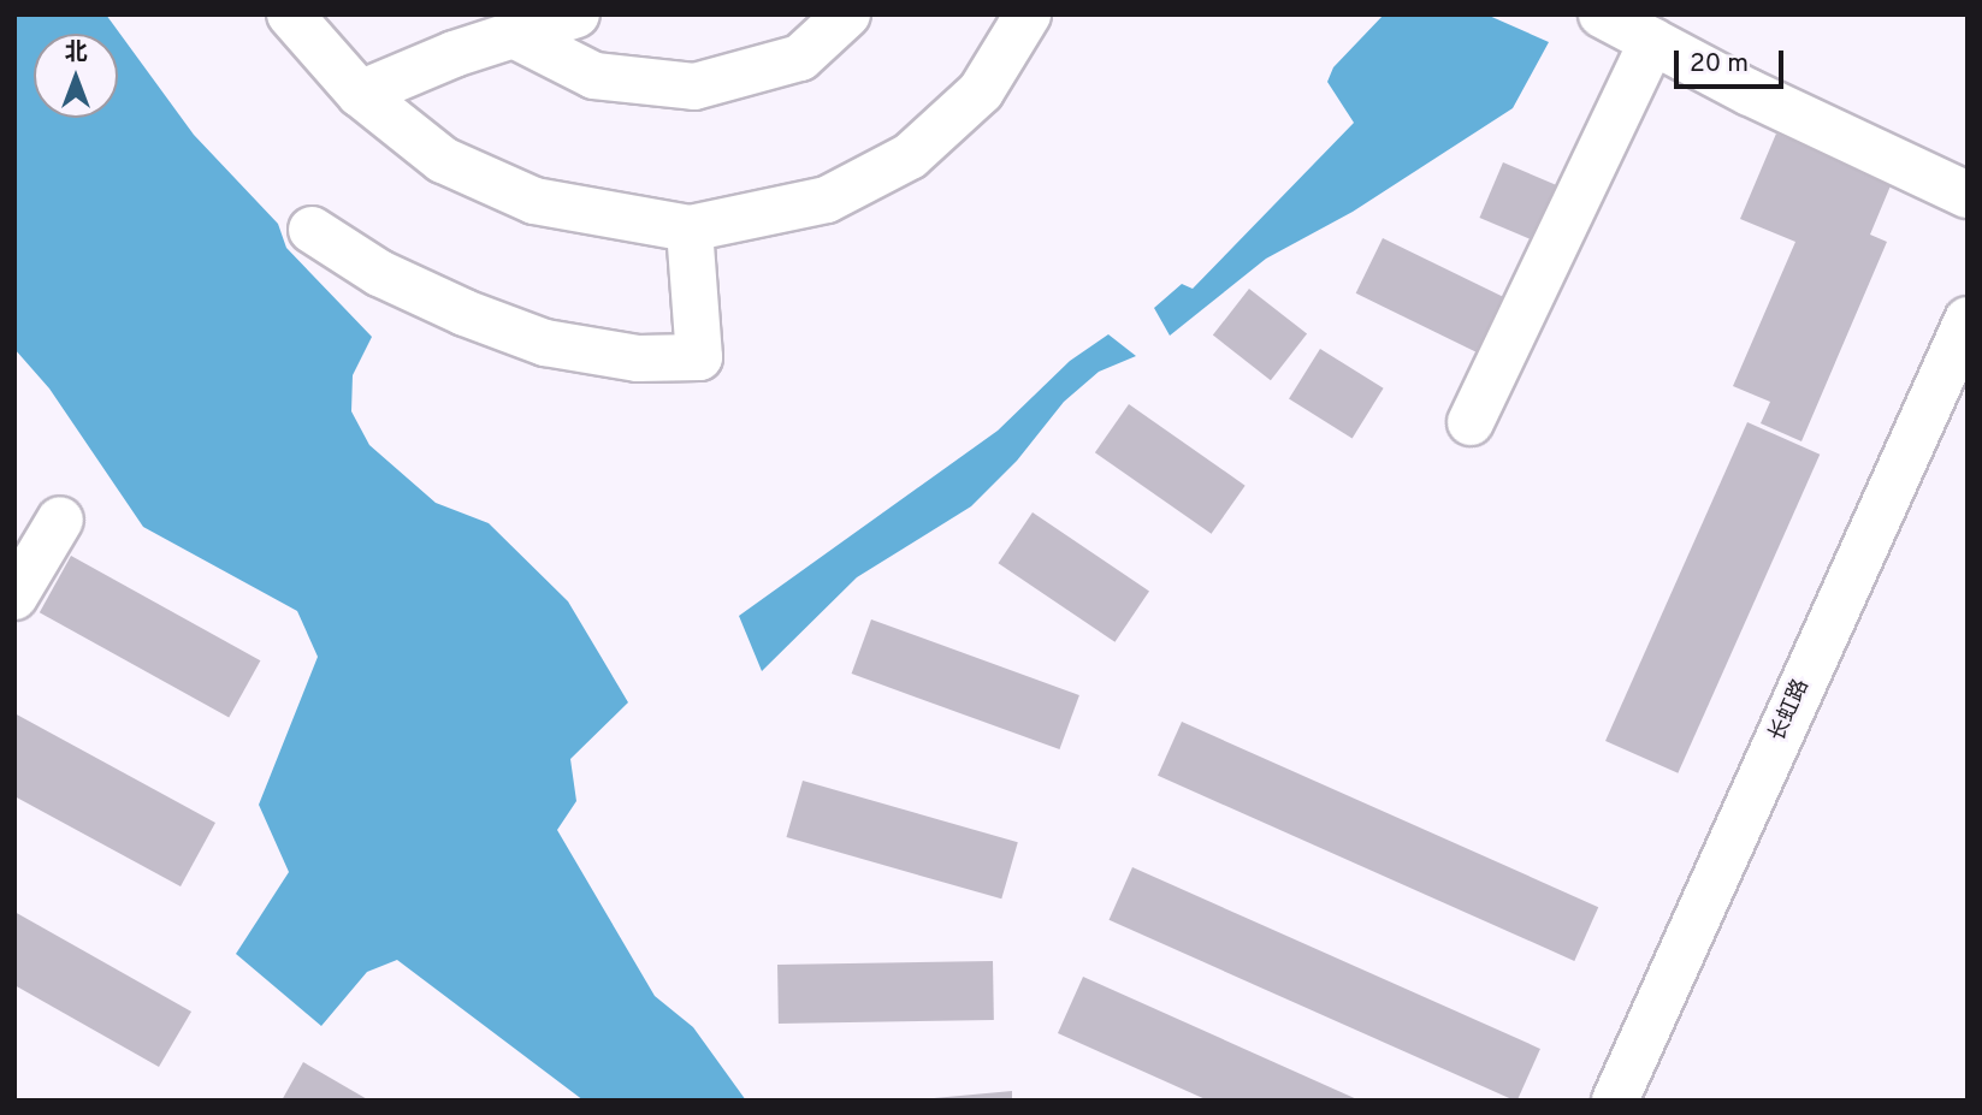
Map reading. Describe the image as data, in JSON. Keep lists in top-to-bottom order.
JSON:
{
  "streets": {
    "street": ["长虹路"]
  },
  "scale_bar": "20 m",
  "north": "top"
}
